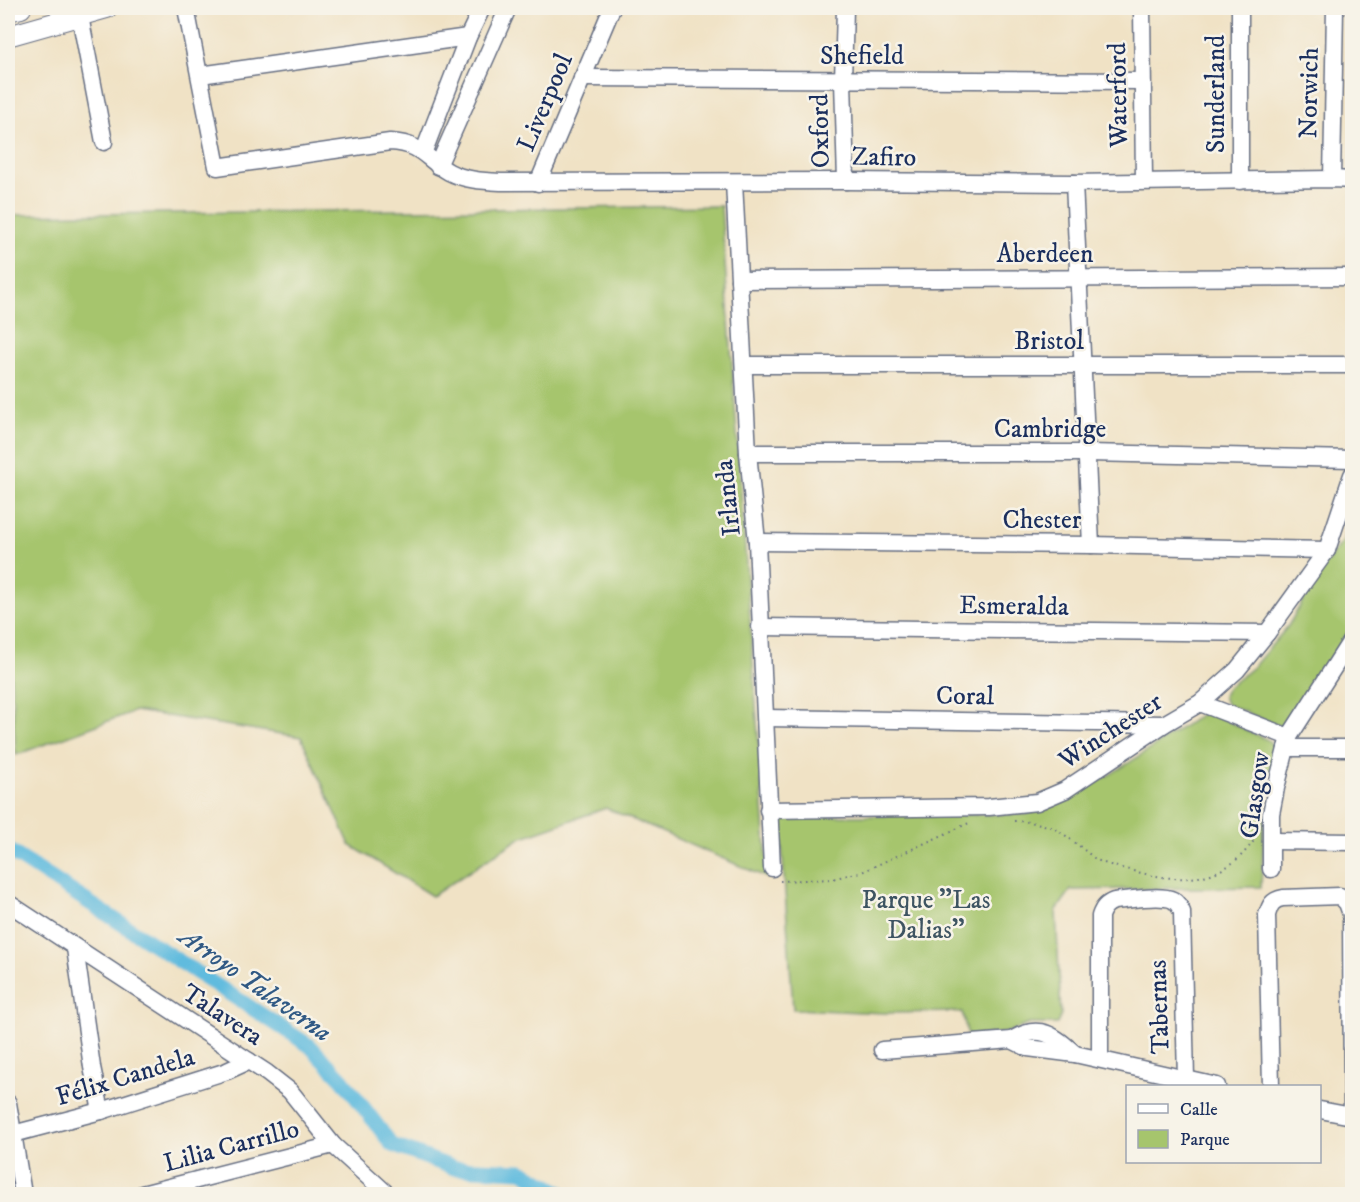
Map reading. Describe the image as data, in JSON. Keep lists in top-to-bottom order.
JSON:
{
  "streets": {
    "street": [
      "Shefield",
      "Norwich",
      "Sunderland",
      "Waterford",
      "Liverpool",
      "Oxford",
      "Zafiro",
      "Aberdeen",
      "Bristol",
      "Cambridge",
      "Irlanda",
      "Chester",
      "Esmeralda",
      "Coral",
      "Winchester",
      "Glasgow",
      "Tabernas",
      "Talavera",
      "Félix Candela",
      "Lilia Carrillo"
    ]
  },
  "crossings": [
    ["Shefield", "Waterford"],
    ["Shefield", "Liverpool"],
    ["Shefield", "Oxford"],
    ["Norwich", "Zafiro"],
    ["Sunderland", "Zafiro"],
    ["Waterford", "Zafiro"],
    ["Liverpool", "Zafiro"],
    ["Oxford", "Zafiro"],
    ["Zafiro", "Irlanda"],
    ["Aberdeen", "Irlanda"],
    ["Bristol", "Irlanda"],
    ["Cambridge", "Irlanda"],
    ["Irlanda", "Chester"],
    ["Irlanda", "Esmeralda"],
    ["Irlanda", "Coral"],
    ["Irlanda", "Winchester"],
    ["Chester", "Winchester"],
    ["Esmeralda", "Winchester"],
    ["Coral", "Winchester"],
    ["Talavera", "Félix Candela"],
    ["Talavera", "Lilia Carrillo"]
  ],
  "water": ["Arroyo Talaverna"],
  "parks": ["Parque \"Las Dalias\""],
  "legend": ["Calle", "Parque"]
}
